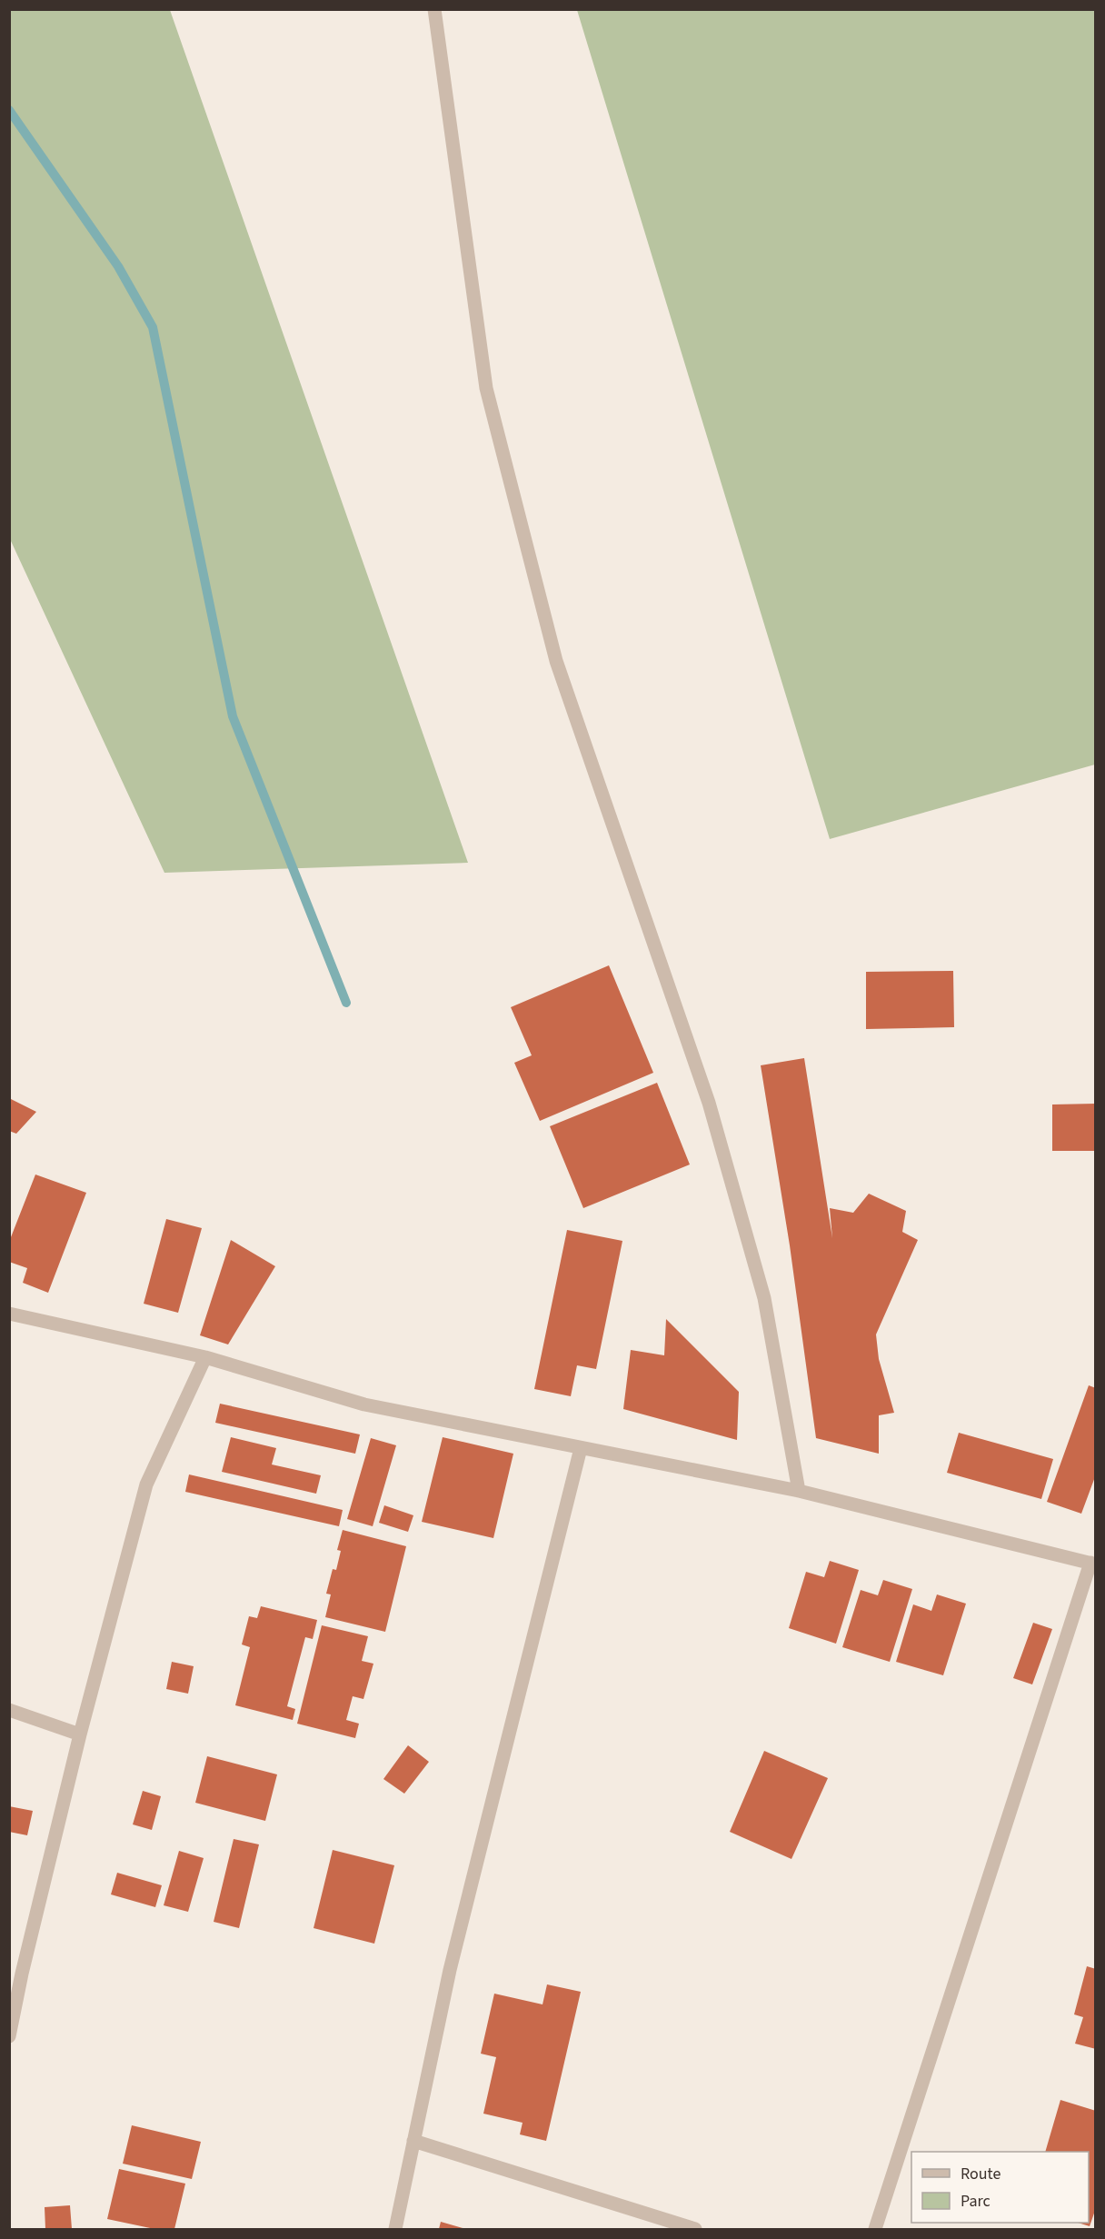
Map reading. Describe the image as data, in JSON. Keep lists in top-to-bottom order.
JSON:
{
  "legend": ["Route", "Parc"]
}
